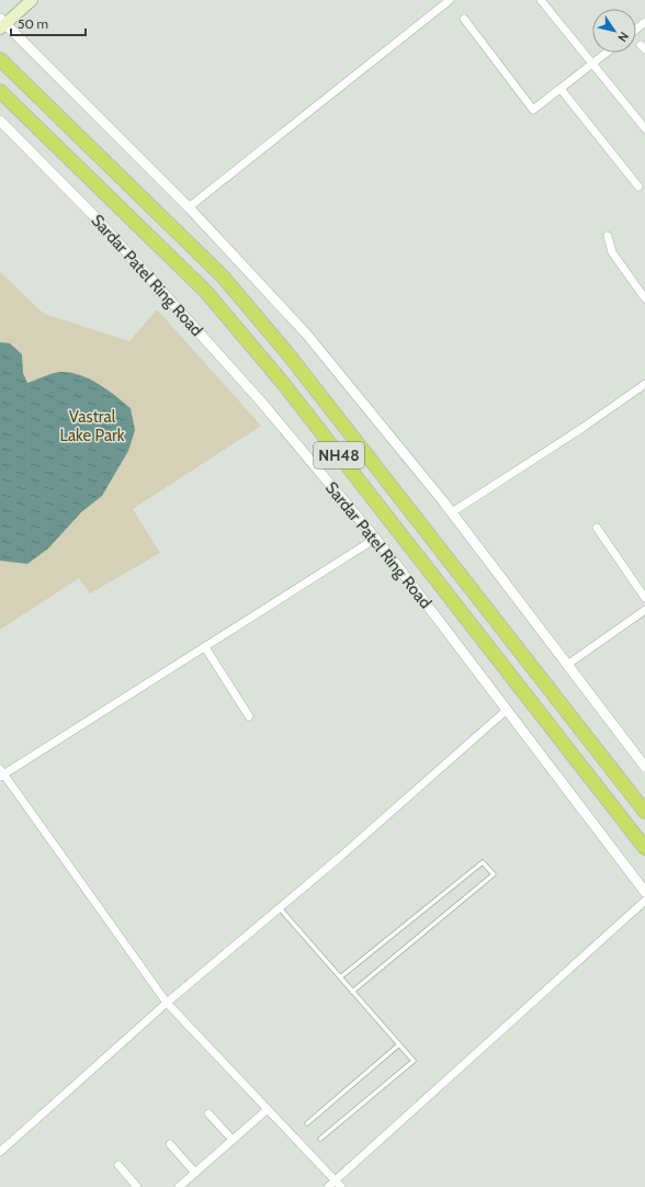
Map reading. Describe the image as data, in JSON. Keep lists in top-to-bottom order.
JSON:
{
  "streets": {
    "highway": ["Sardar Patel Ring Road", "NH48"]
  },
  "parks": ["Vastral Lake Park"],
  "scale_bar": "50 m",
  "north": "bottom right"
}
